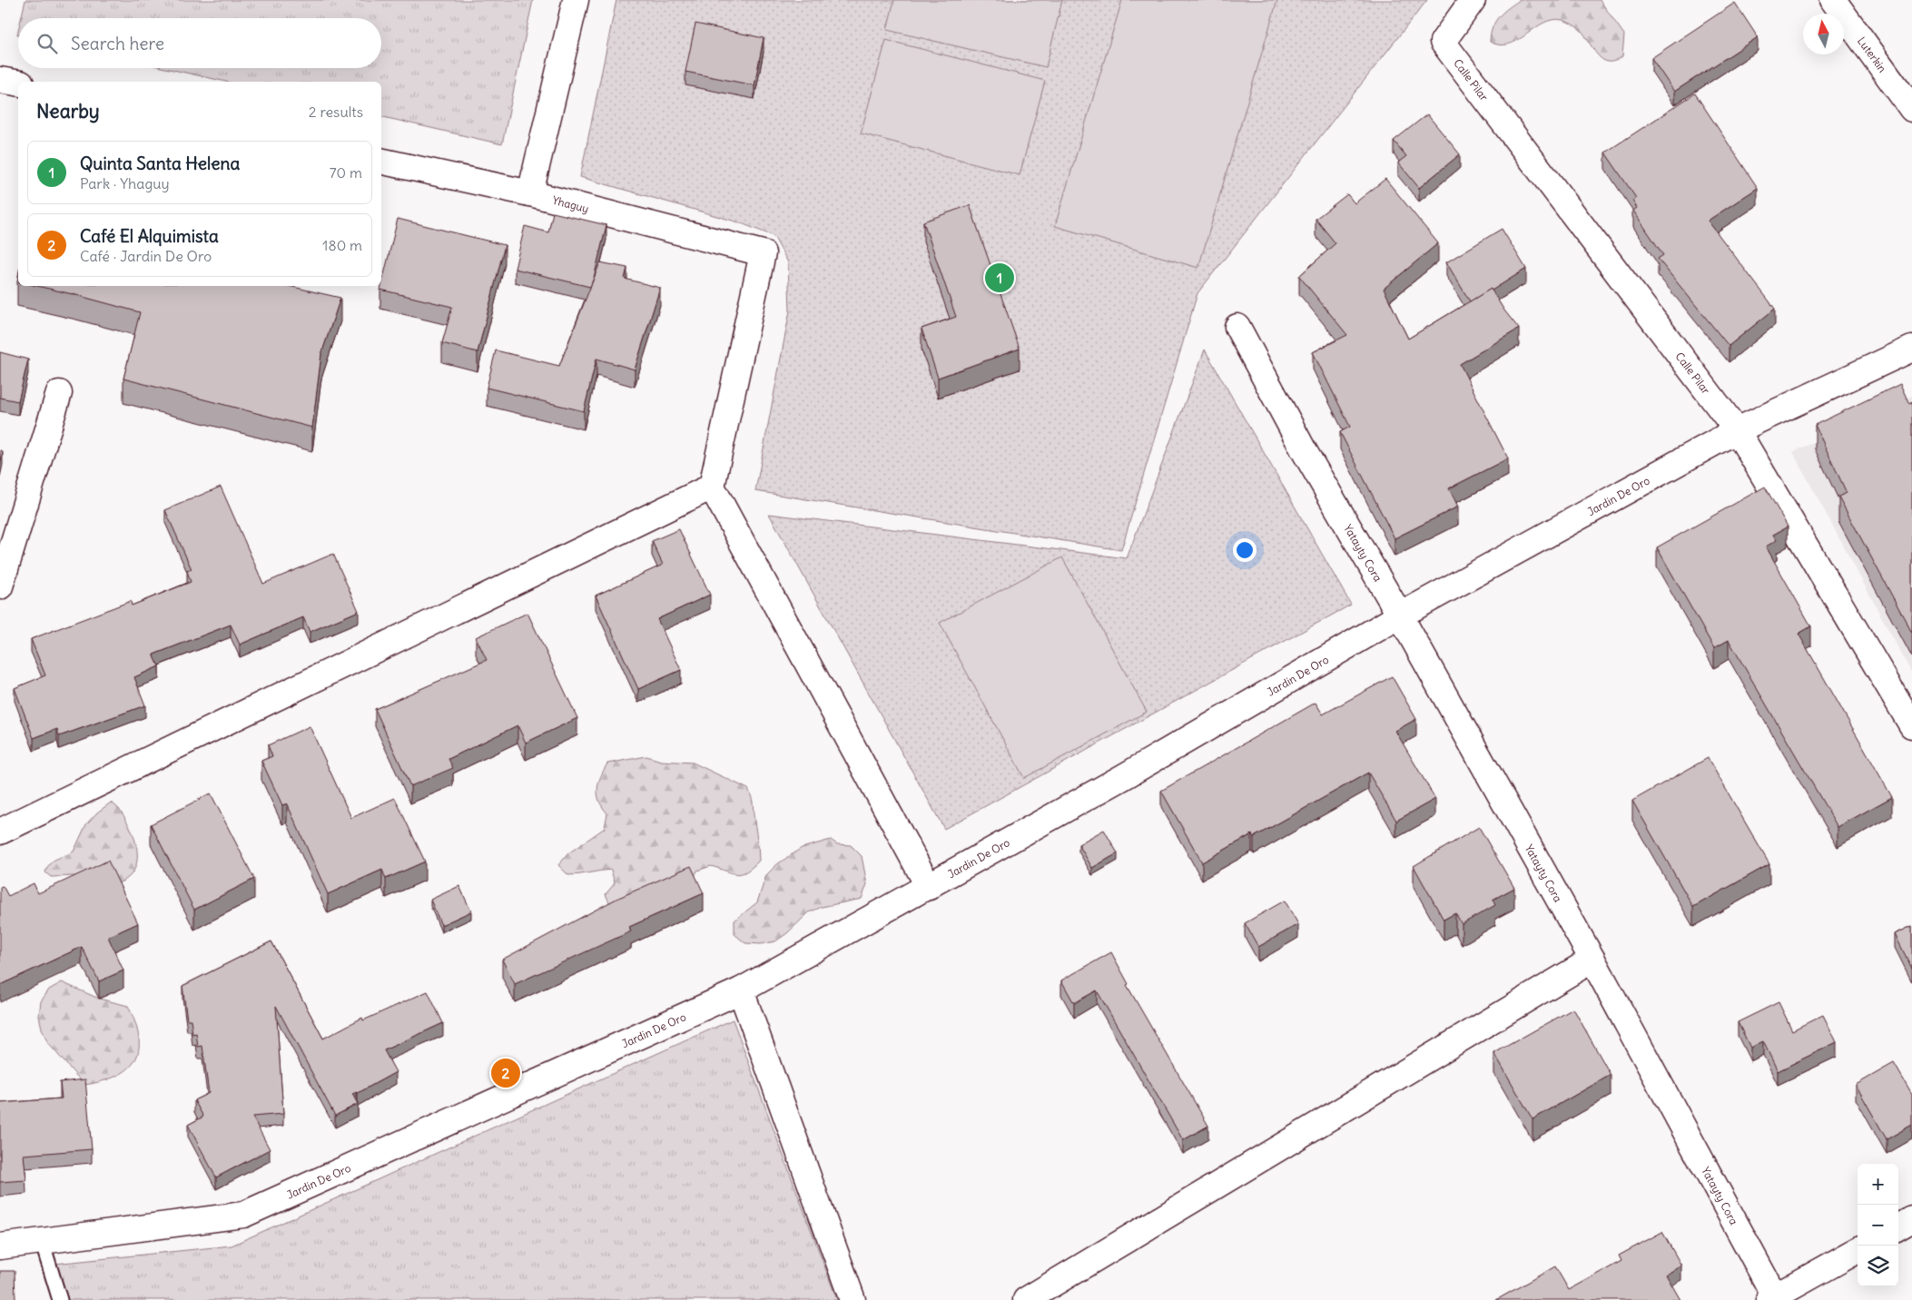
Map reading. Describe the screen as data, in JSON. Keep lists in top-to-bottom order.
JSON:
{
  "streets": {
    "street": [
      "Luterkin",
      "Calle Pilar",
      "Yhaguy",
      "Jardin De Oro",
      "Yatayty Cora"
    ]
  },
  "crossings": [
    ["Calle Pilar", "Jardin De Oro"],
    ["Jardin De Oro", "Yatayty Cora"]
  ],
  "north": "top",
  "page": {
    "search": "Search here",
    "heading": ["Nearby", "2 results"],
    "list": [
      {
        "mark": "1",
        "name": "Quinta Santa Helena",
        "note": "Park · Yhaguy",
        "value": "70 m"
      },
      {
        "mark": "2",
        "name": "Café El Alquimista",
        "note": "Café · Jardin De Oro",
        "value": "180 m"
      }
    ],
    "pins": ["1", "2"],
    "map_buttons": ["+", "−"]
  }
}
